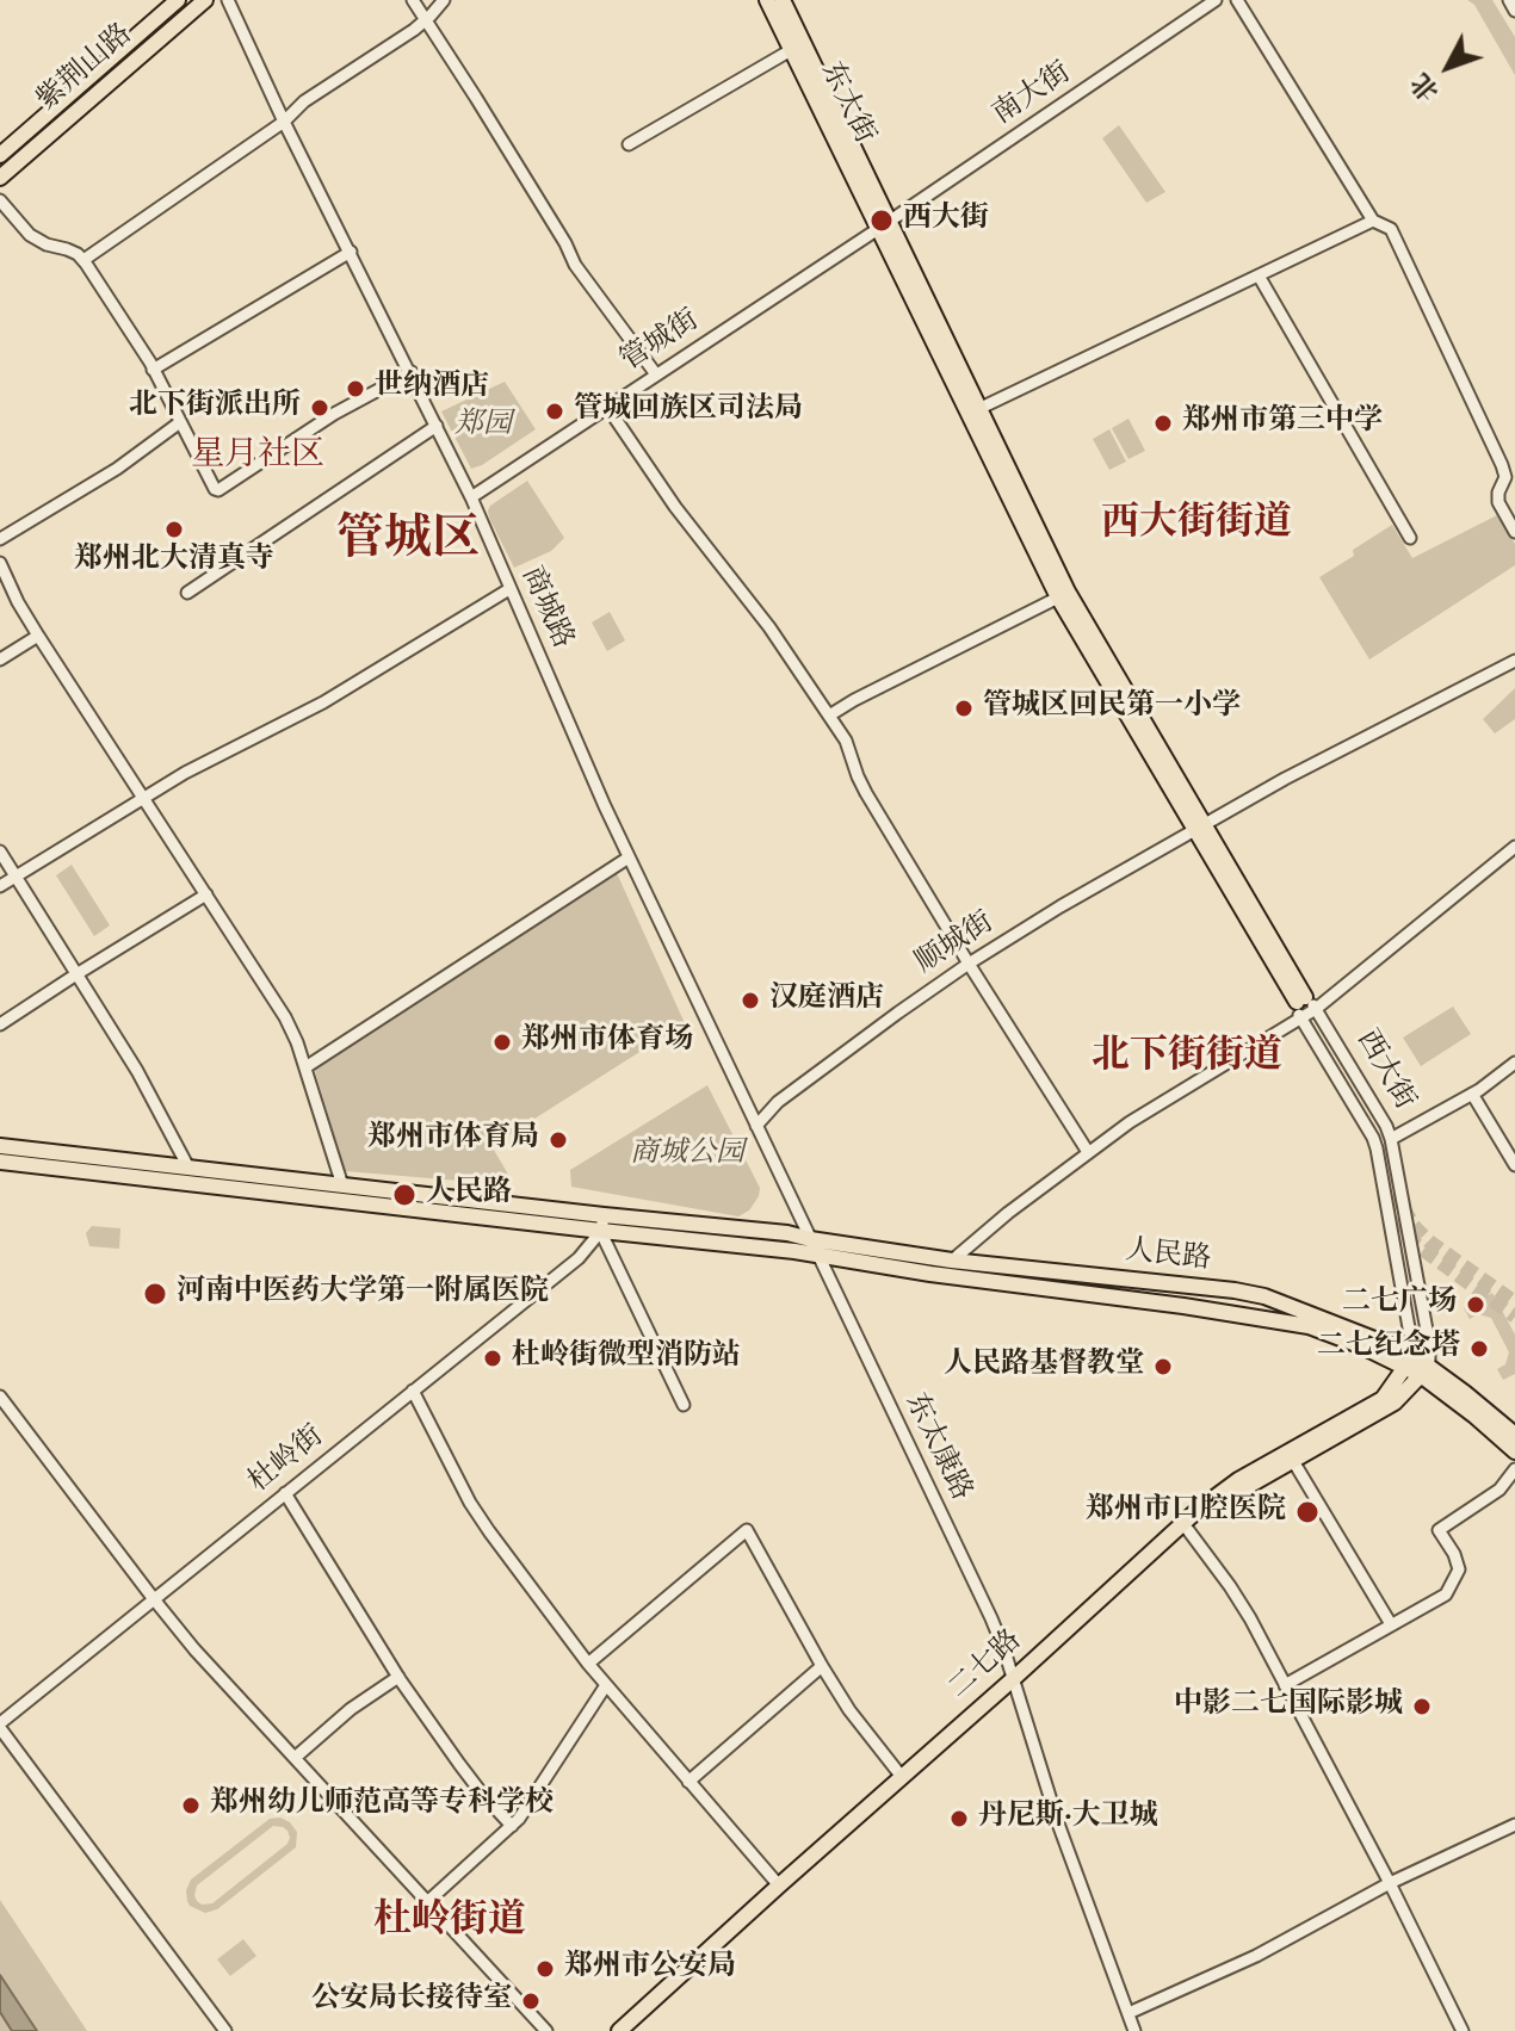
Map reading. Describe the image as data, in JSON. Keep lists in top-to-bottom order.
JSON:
{
  "streets": {
    "main road": [
      "紫荆山路",
      "东大街",
      "西大街",
      "人民路",
      "二七路"
    ],
    "street": [
      "南大街",
      "管城街",
      "商城路",
      "顺城街",
      "东太康路",
      "杜岭街"
    ]
  },
  "crossings": [
    ["南大街", "东大街"],
    ["南大街", "管城街"],
    ["南大街", "西大街"],
    ["东大街", "管城街"],
    ["东大街", "西大街"],
    ["管城街", "商城路"],
    ["管城街", "西大街"],
    ["商城路", "顺城街"],
    ["商城路", "人民路"],
    ["商城路", "东太康路"],
    ["顺城街", "西大街"],
    ["西大街", "人民路"],
    ["西大街", "二七路"],
    ["人民路", "东太康路"],
    ["人民路", "杜岭街"],
    ["人民路", "二七路"],
    ["东太康路", "二七路"]
  ],
  "districts": [
    "星月社区",
    "西大街街道",
    "管城区",
    "北下街街道",
    "杜岭街道"
  ],
  "parks": ["郑园", "商城公园"],
  "places": [
    "西大街",
    "世纳酒店",
    "北下街派出所",
    "管城回族区司法局",
    "郑州市第三中学",
    "郑州北大清真寺",
    "管城区回民第一小学",
    "汉庭酒店",
    "郑州市体育场",
    "郑州市体育局",
    "人民路",
    "河南中医药大学第一附属医院",
    "二七广场",
    "二七纪念塔",
    "杜岭街微型消防站",
    "人民路基督教堂",
    "郑州市口腔医院",
    "中影二七国际影城",
    "郑州幼儿师范高等专科学校",
    "丹尼斯·大卫城",
    "郑州市公安局",
    "公安局长接待室"
  ],
  "north": "bottom left"
}
